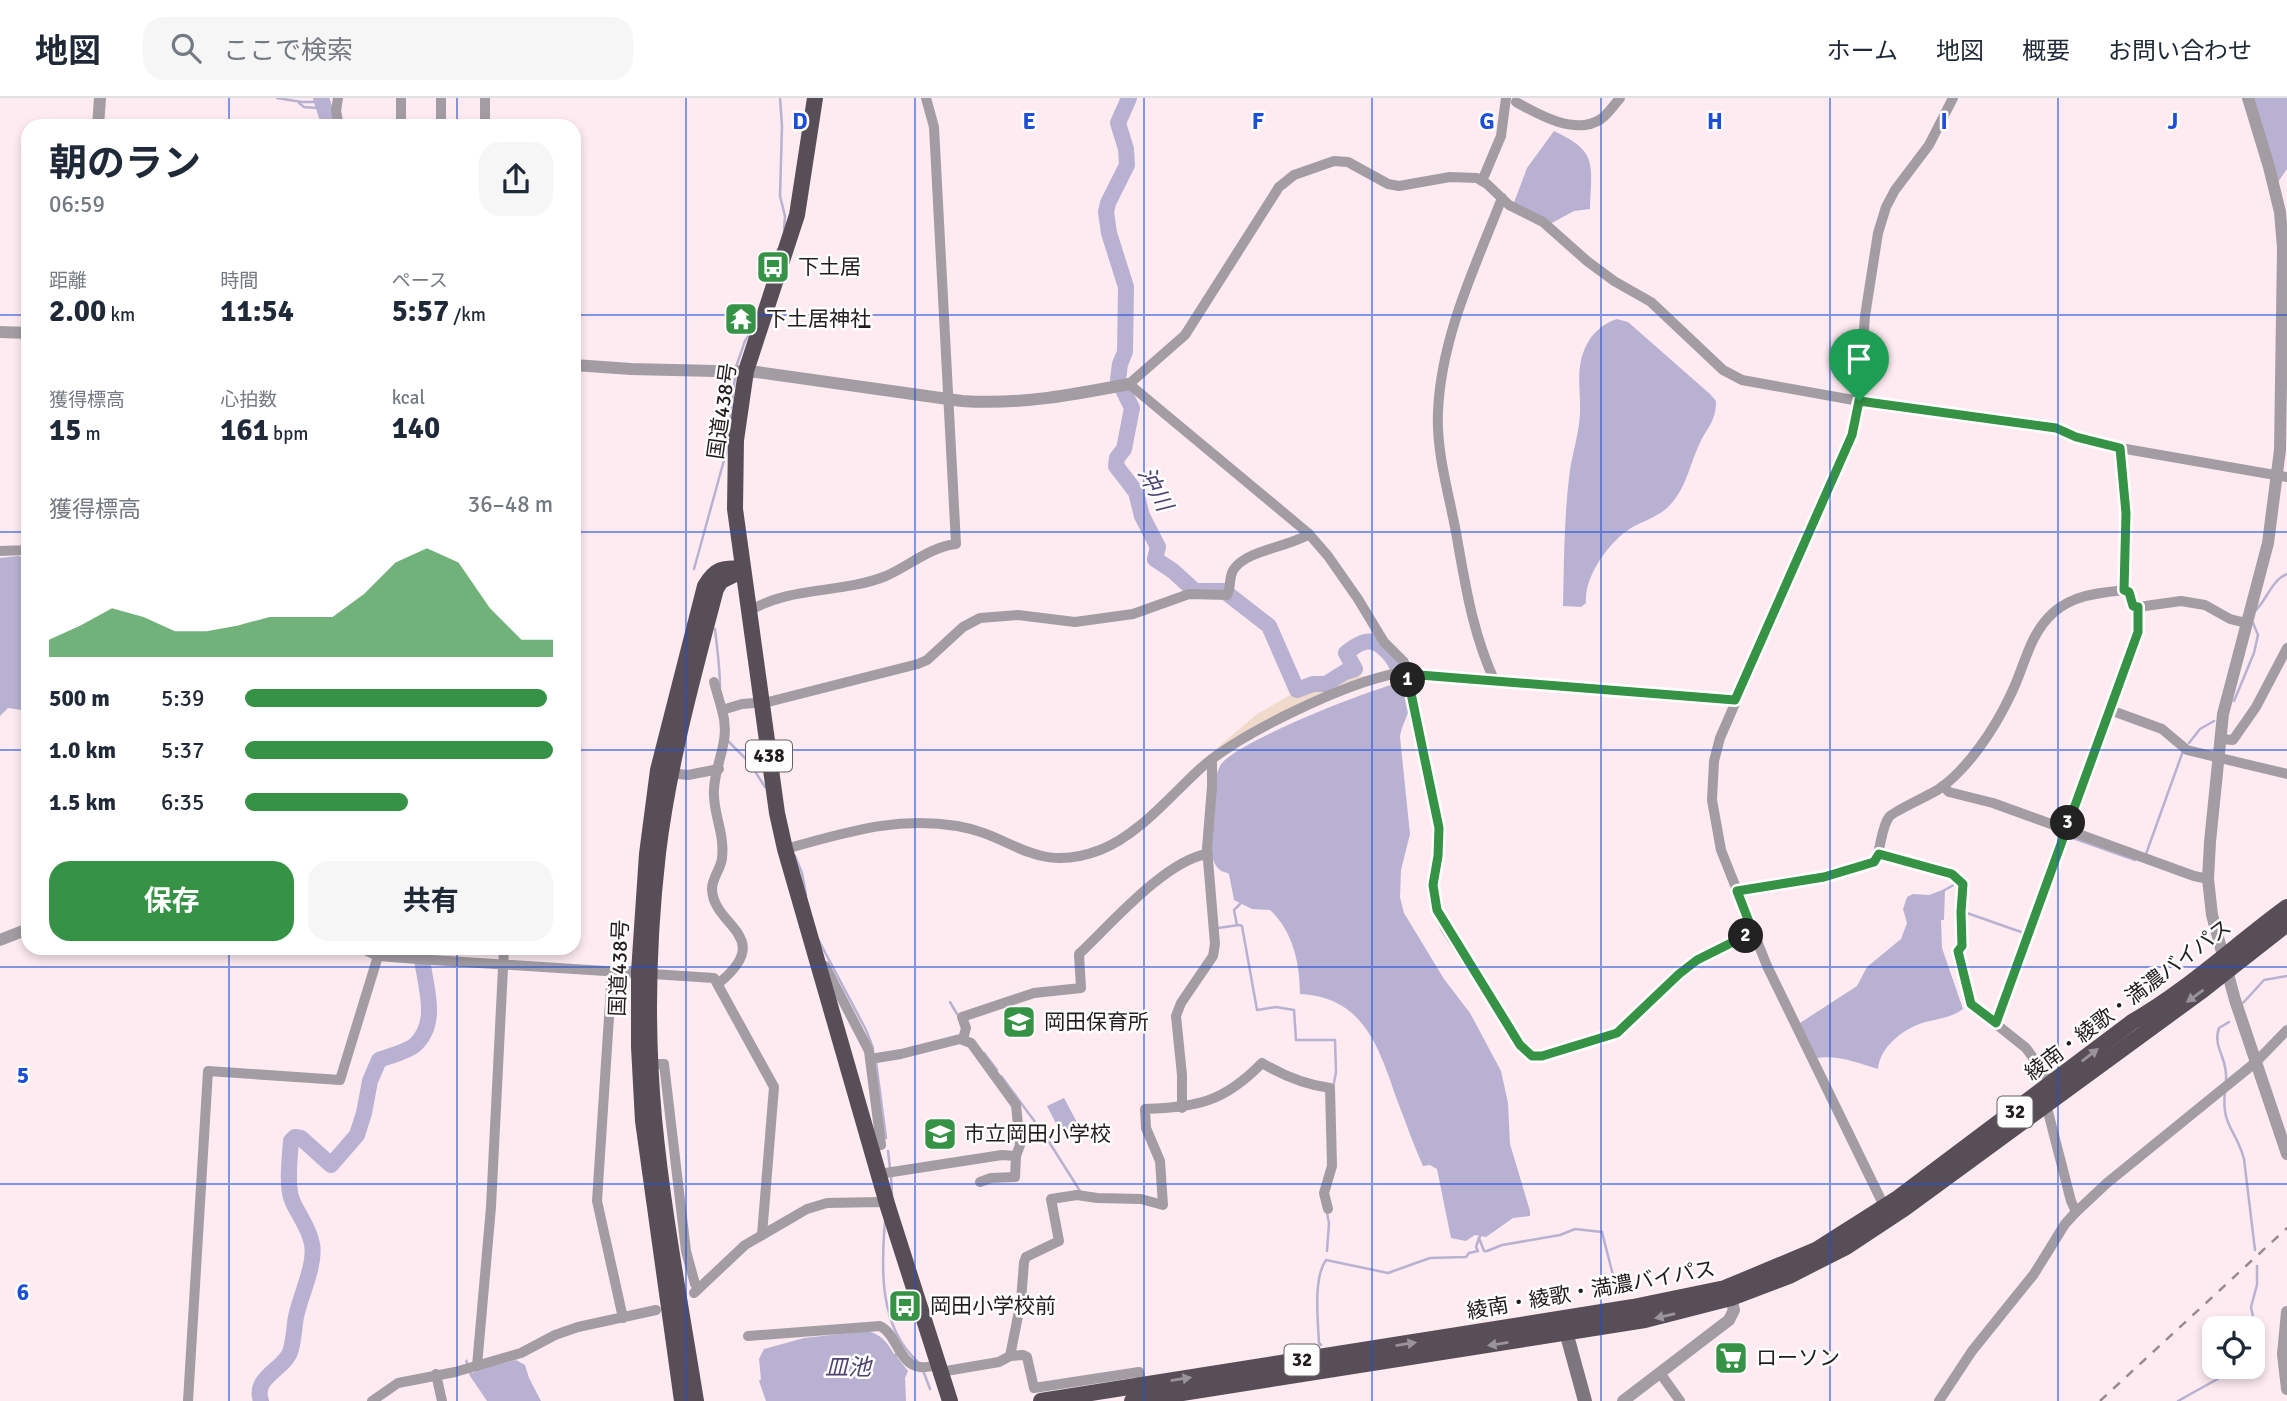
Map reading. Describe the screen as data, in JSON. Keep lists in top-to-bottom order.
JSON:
{
  "streets": {
    "highway": [
      "国道438号",
      "438",
      "綾南・綾歌・満濃バイパス",
      "32"
    ]
  },
  "water": ["沖川", "皿池"],
  "places": {
    "bus stop": ["下土居", "岡田小学校前"],
    "temple": ["下土居神社"],
    "school or university": ["岡田保育所", "市立岡田小学校"],
    "supermarket": ["ローソン"]
  },
  "page": {
    "header": "地図",
    "search": "ここで検索",
    "nav": [
      "ホーム",
      "地図",
      "概要",
      "お問い合わせ"
    ],
    "heading": ["朝のラン", "06:59"],
    "stats": [
      ["距離", "2.00 km"],
      ["時間", "11:54"],
      ["ペース", "5:57 /km"],
      ["獲得標高", "15 m"],
      ["心拍数", "161 bpm"],
      ["kcal", "140"]
    ],
    "chart": ["獲得標高", "36–48 m"],
    "pins": ["1", "3", "2"],
    "list": [
      {
        "name": "500 m",
        "note": "5:39"
      },
      {
        "name": "1.0 km",
        "note": "5:37"
      },
      {
        "name": "1.5 km",
        "note": "6:35"
      }
    ],
    "buttons": ["保存", "共有"]
  },
  "grid": {
    "columns": [
      "D",
      "E",
      "F",
      "G",
      "H",
      "I",
      "J"
    ],
    "rows": ["5", "6"]
  }
}
